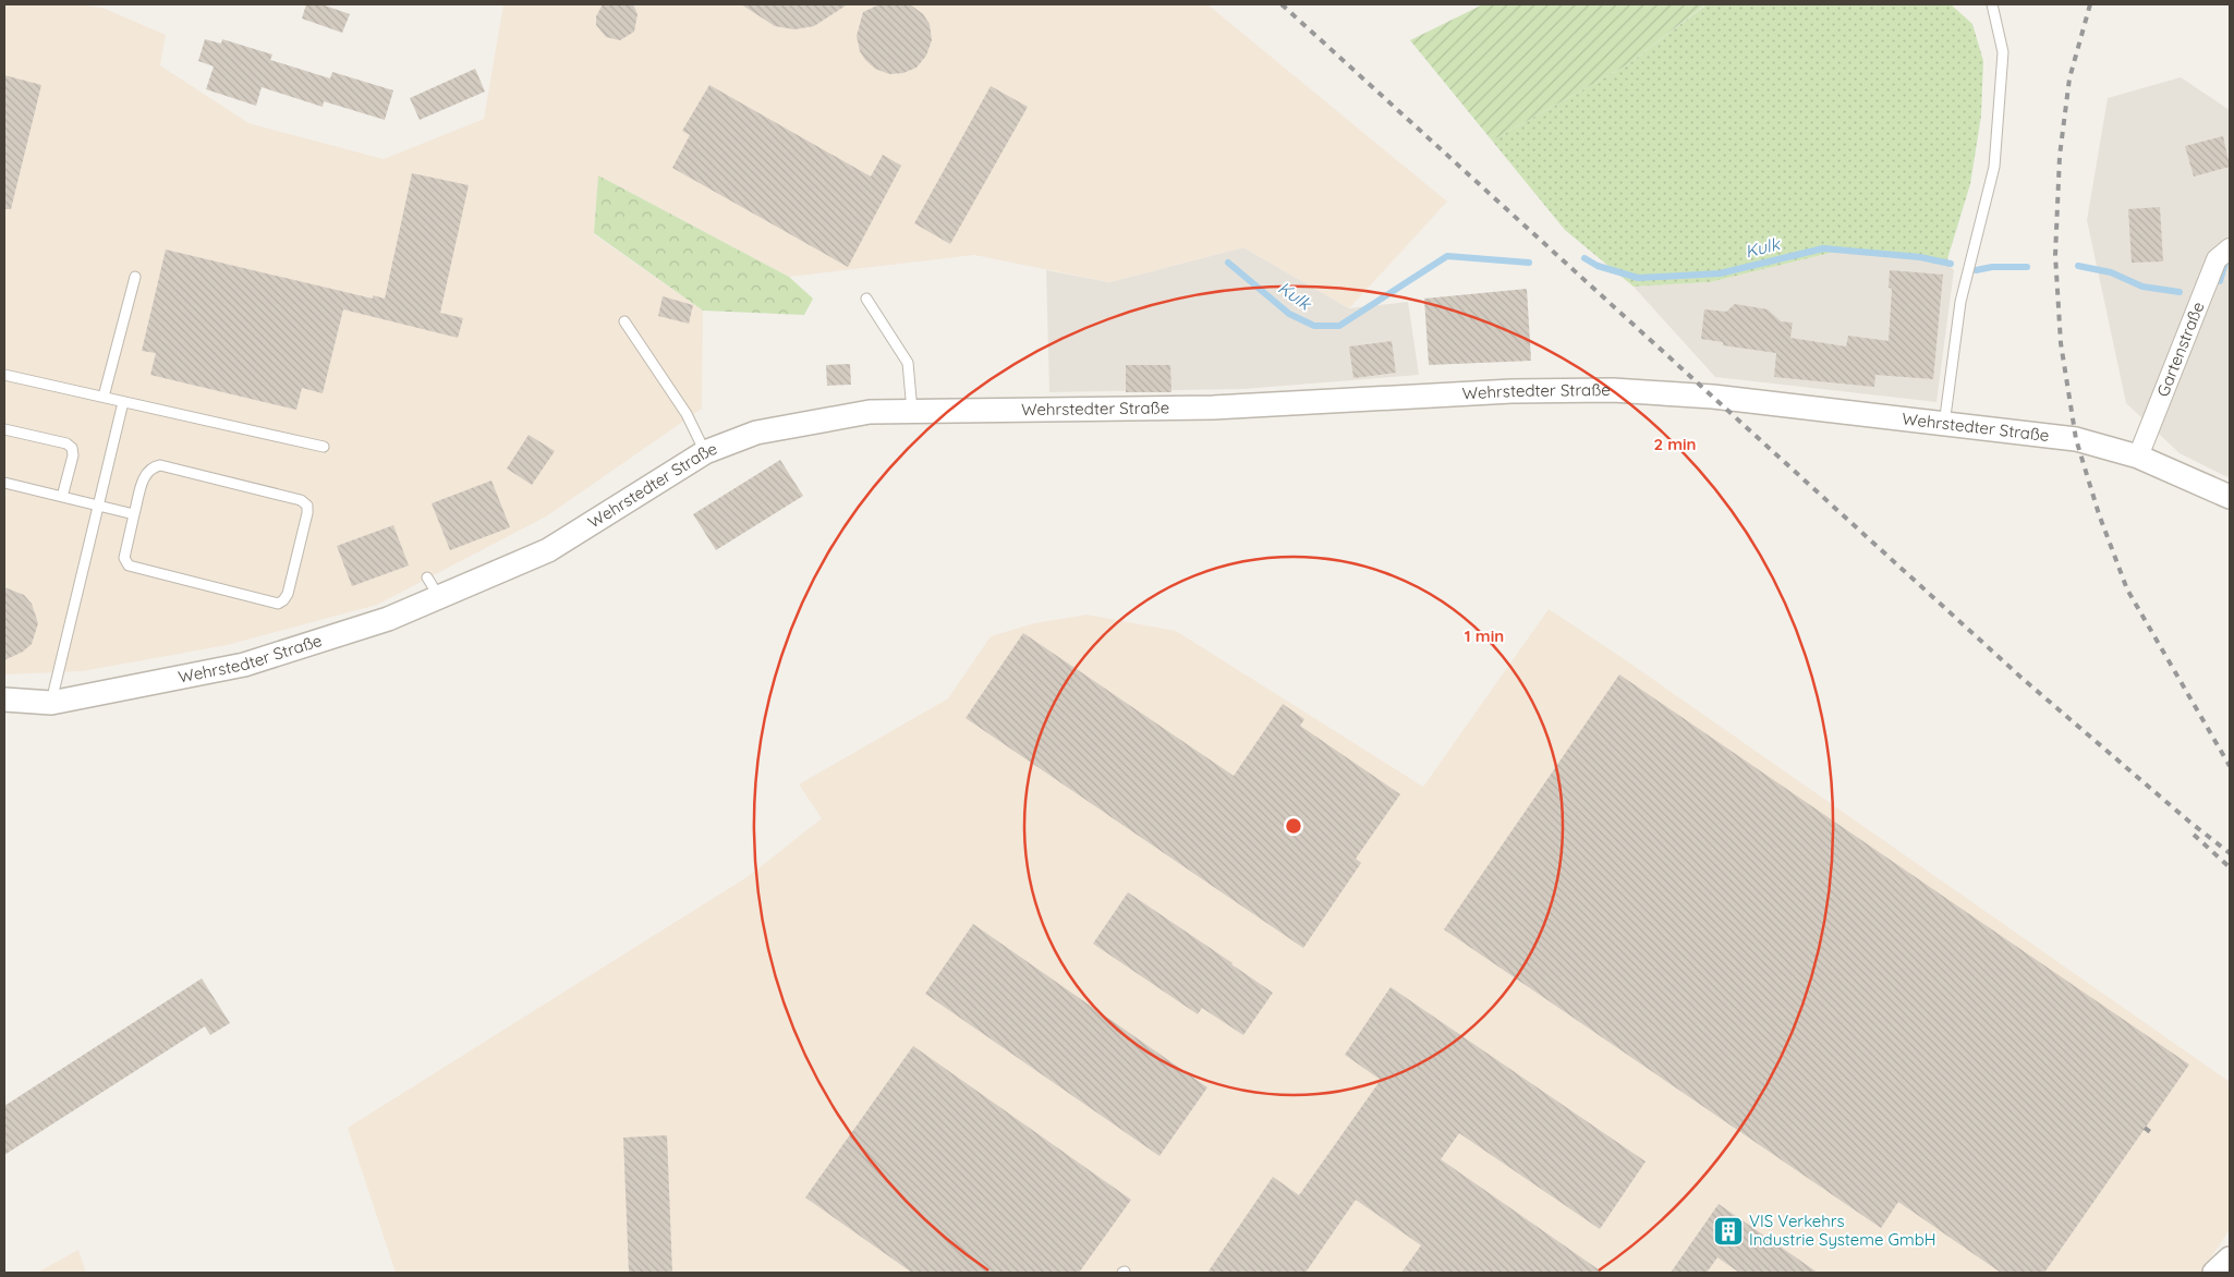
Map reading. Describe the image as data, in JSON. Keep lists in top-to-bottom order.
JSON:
{
  "streets": {
    "street": ["Gartenstraße", "Wehrstedter Straße"]
  },
  "crossings": [
    ["Gartenstraße", "Wehrstedter Straße"]
  ],
  "water": ["Kulk"],
  "places": {
    "building": ["VIS Verkehrs Industrie Systeme GmbH"]
  },
  "rings": ["2 min", "1 min"]
}
